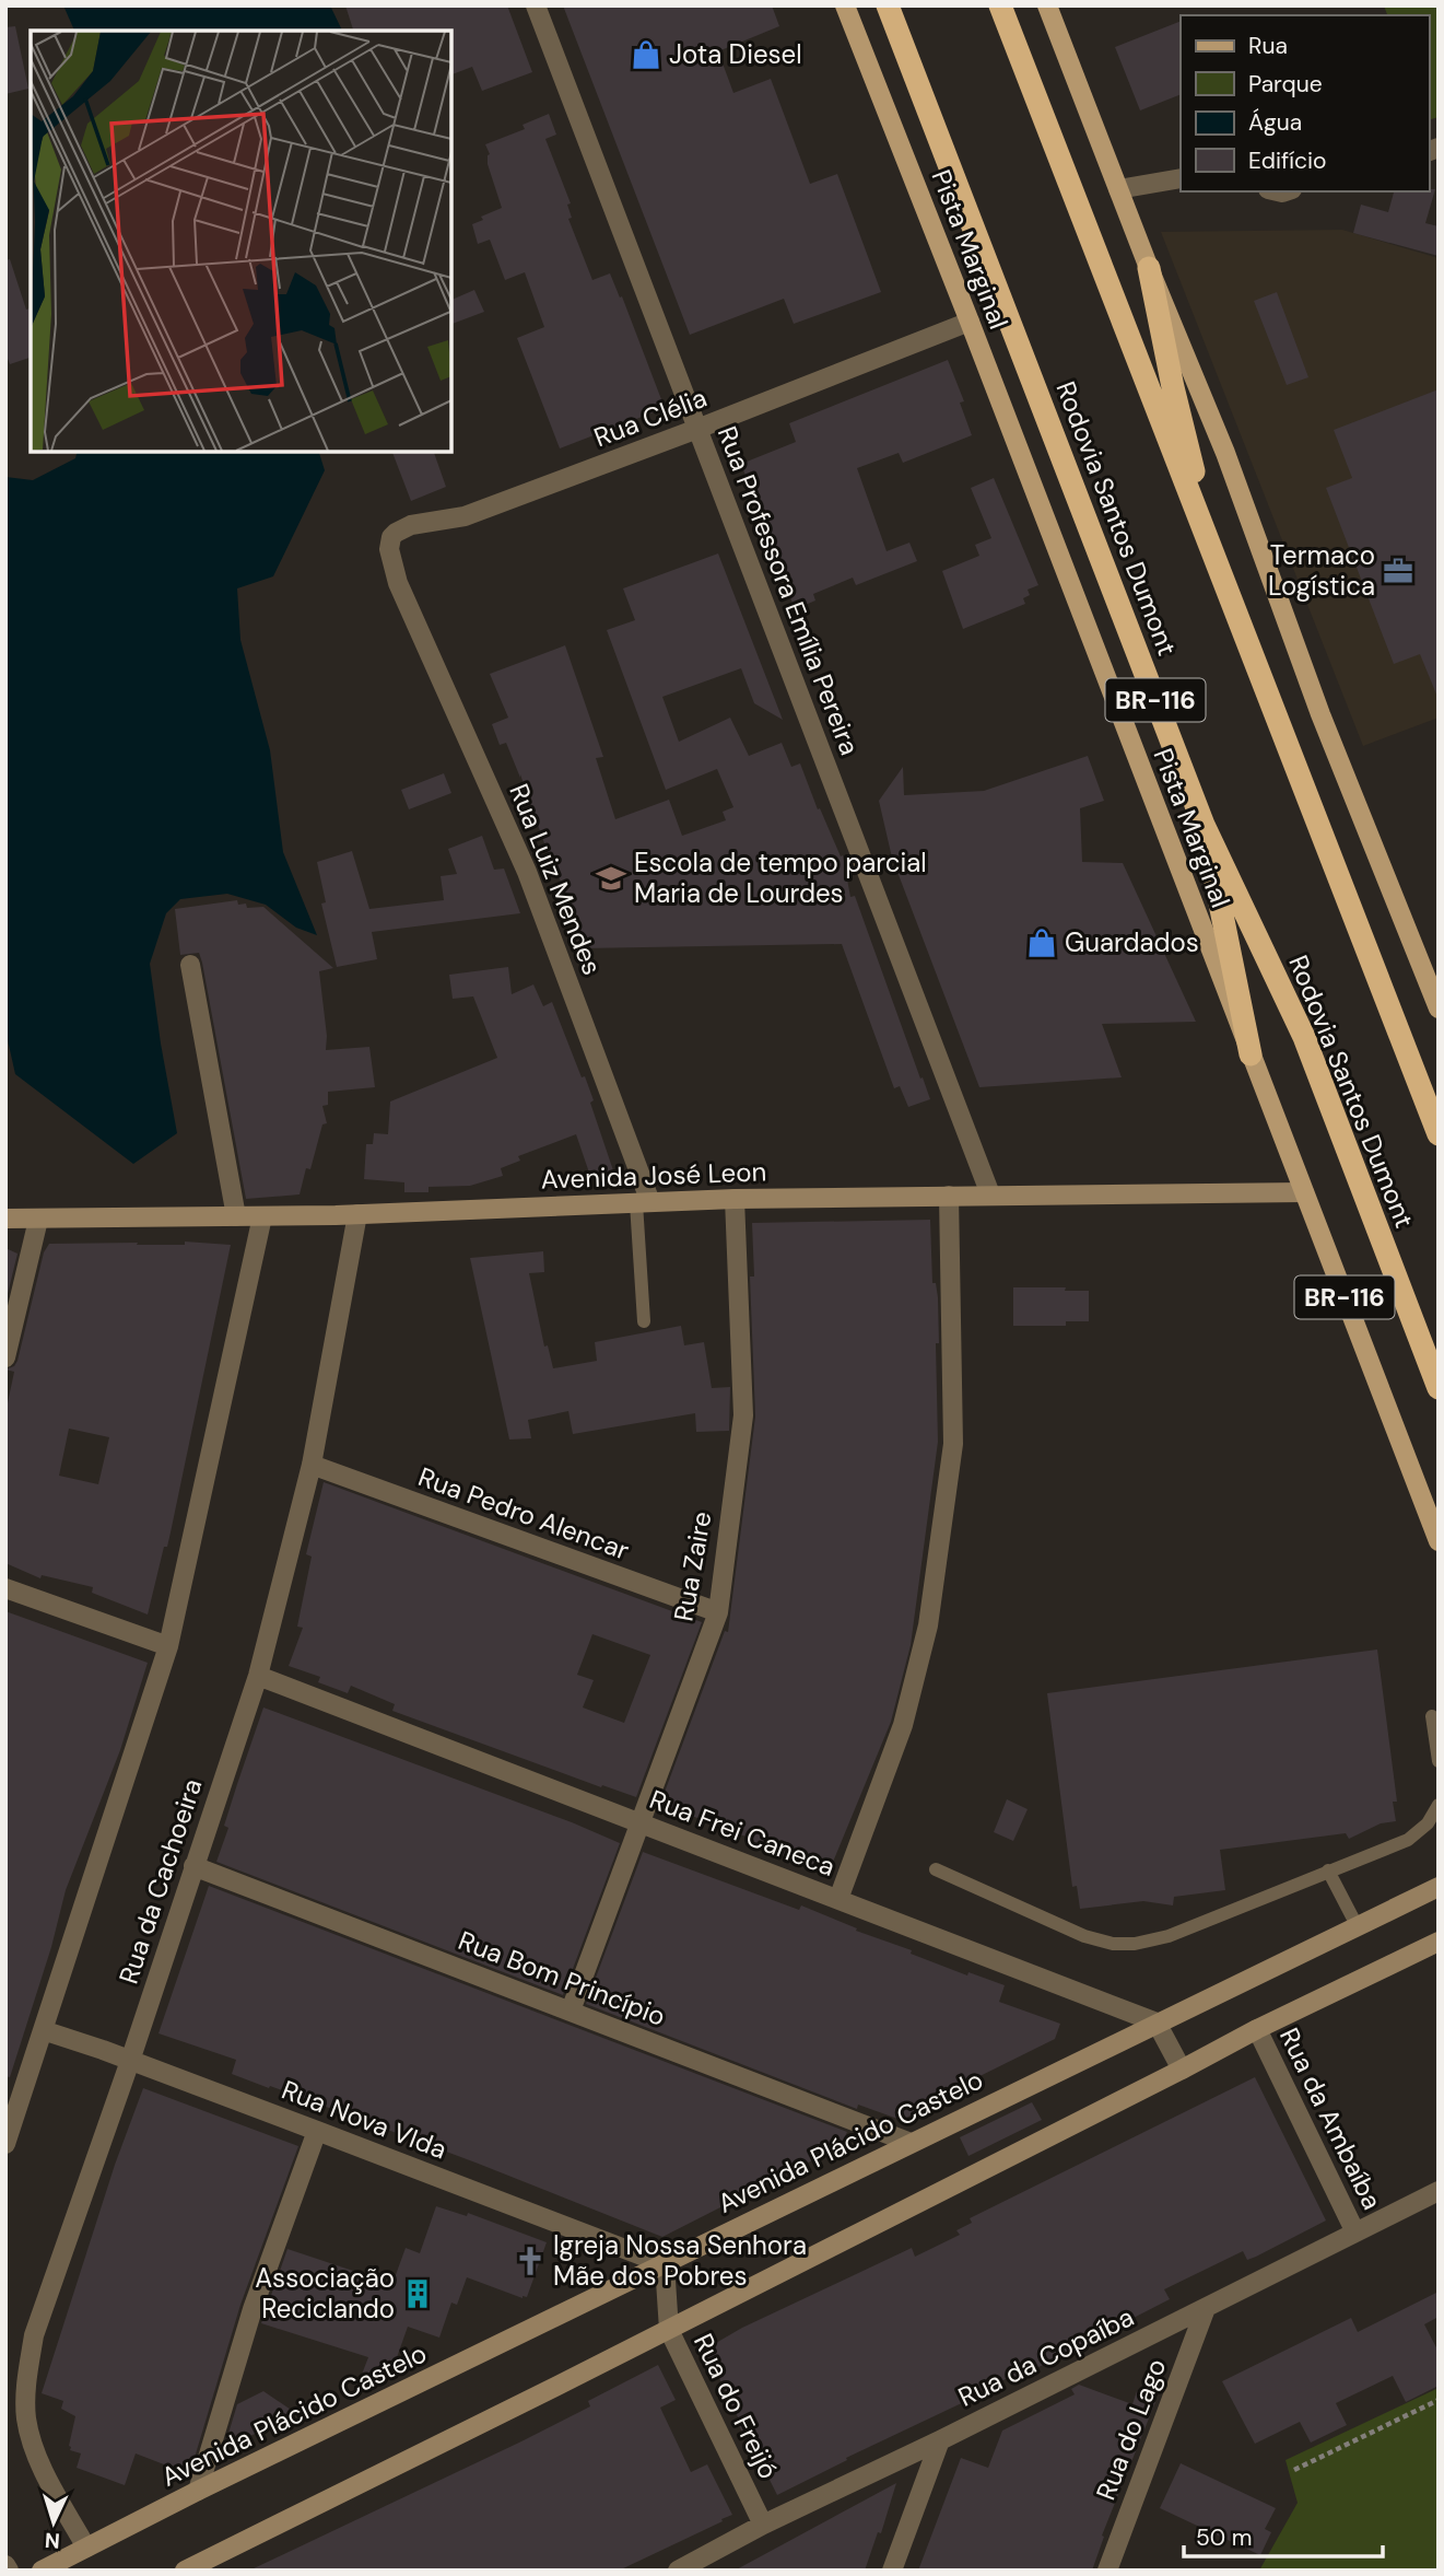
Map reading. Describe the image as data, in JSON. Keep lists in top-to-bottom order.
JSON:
{
  "streets": {
    "highway": ["Rodovia Santos Dumont", "BR-116"],
    "main road": ["Pista Marginal"],
    "street": [
      "Rua Clélia",
      "Rua Professora Emília Pereira",
      "Rua Luiz Mendes",
      "Avenida José Leon",
      "Rua Pedro Alencar",
      "Rua Zaire",
      "Rua Frei Caneca",
      "Rua da Cachoeira",
      "Rua Bom Princípio",
      "Rua da Ambaíba",
      "Rua Nova VIda",
      "Avenida Plácido Castelo",
      "Rua da Copaíba",
      "Rua do Freijó",
      "Rua do Lago"
    ]
  },
  "crossings": [
    ["Pista Marginal", "Rua Clélia"],
    ["Pista Marginal", "Avenida José Leon"],
    ["Rua Clélia", "Rua Professora Emília Pereira"],
    ["Rua Clélia", "Rua Luiz Mendes"],
    ["Rua Professora Emília Pereira", "Avenida José Leon"],
    ["Rua Luiz Mendes", "Avenida José Leon"],
    ["Avenida José Leon", "Rua Zaire"],
    ["Avenida José Leon", "Rua da Cachoeira"],
    ["Rua Pedro Alencar", "Rua Zaire"],
    ["Rua Pedro Alencar", "Rua da Cachoeira"],
    ["Rua Zaire", "Rua Frei Caneca"],
    ["Rua Zaire", "Rua Bom Princípio"],
    ["Rua Frei Caneca", "Rua da Cachoeira"],
    ["Rua Frei Caneca", "Avenida Plácido Castelo"],
    ["Rua da Cachoeira", "Rua Bom Princípio"],
    ["Rua da Cachoeira", "Rua Nova VIda"],
    ["Rua da Cachoeira", "Avenida Plácido Castelo"],
    ["Rua Bom Princípio", "Avenida Plácido Castelo"],
    ["Rua da Ambaíba", "Rua da Copaíba"],
    ["Rua Nova VIda", "Avenida Plácido Castelo"],
    ["Rua Nova VIda", "Rua do Freijó"],
    ["Avenida Plácido Castelo", "Rua do Freijó"],
    ["Rua da Copaíba", "Rua do Freijó"],
    ["Rua da Copaíba", "Rua do Lago"]
  ],
  "places": {
    "shop": ["Jota Diesel", "Guardados"],
    "office": ["Termaco Logística"],
    "school or university": ["Escola de tempo parcial Maria de Lourdes"],
    "church": ["Igreja Nossa Senhora Mãe dos Pobres"],
    "building": ["Associação Reciclando"]
  },
  "legend": [
    "Rua",
    "Parque",
    "Água",
    "Edifício"
  ],
  "scale_bar": "50 m",
  "north": "bottom"
}
